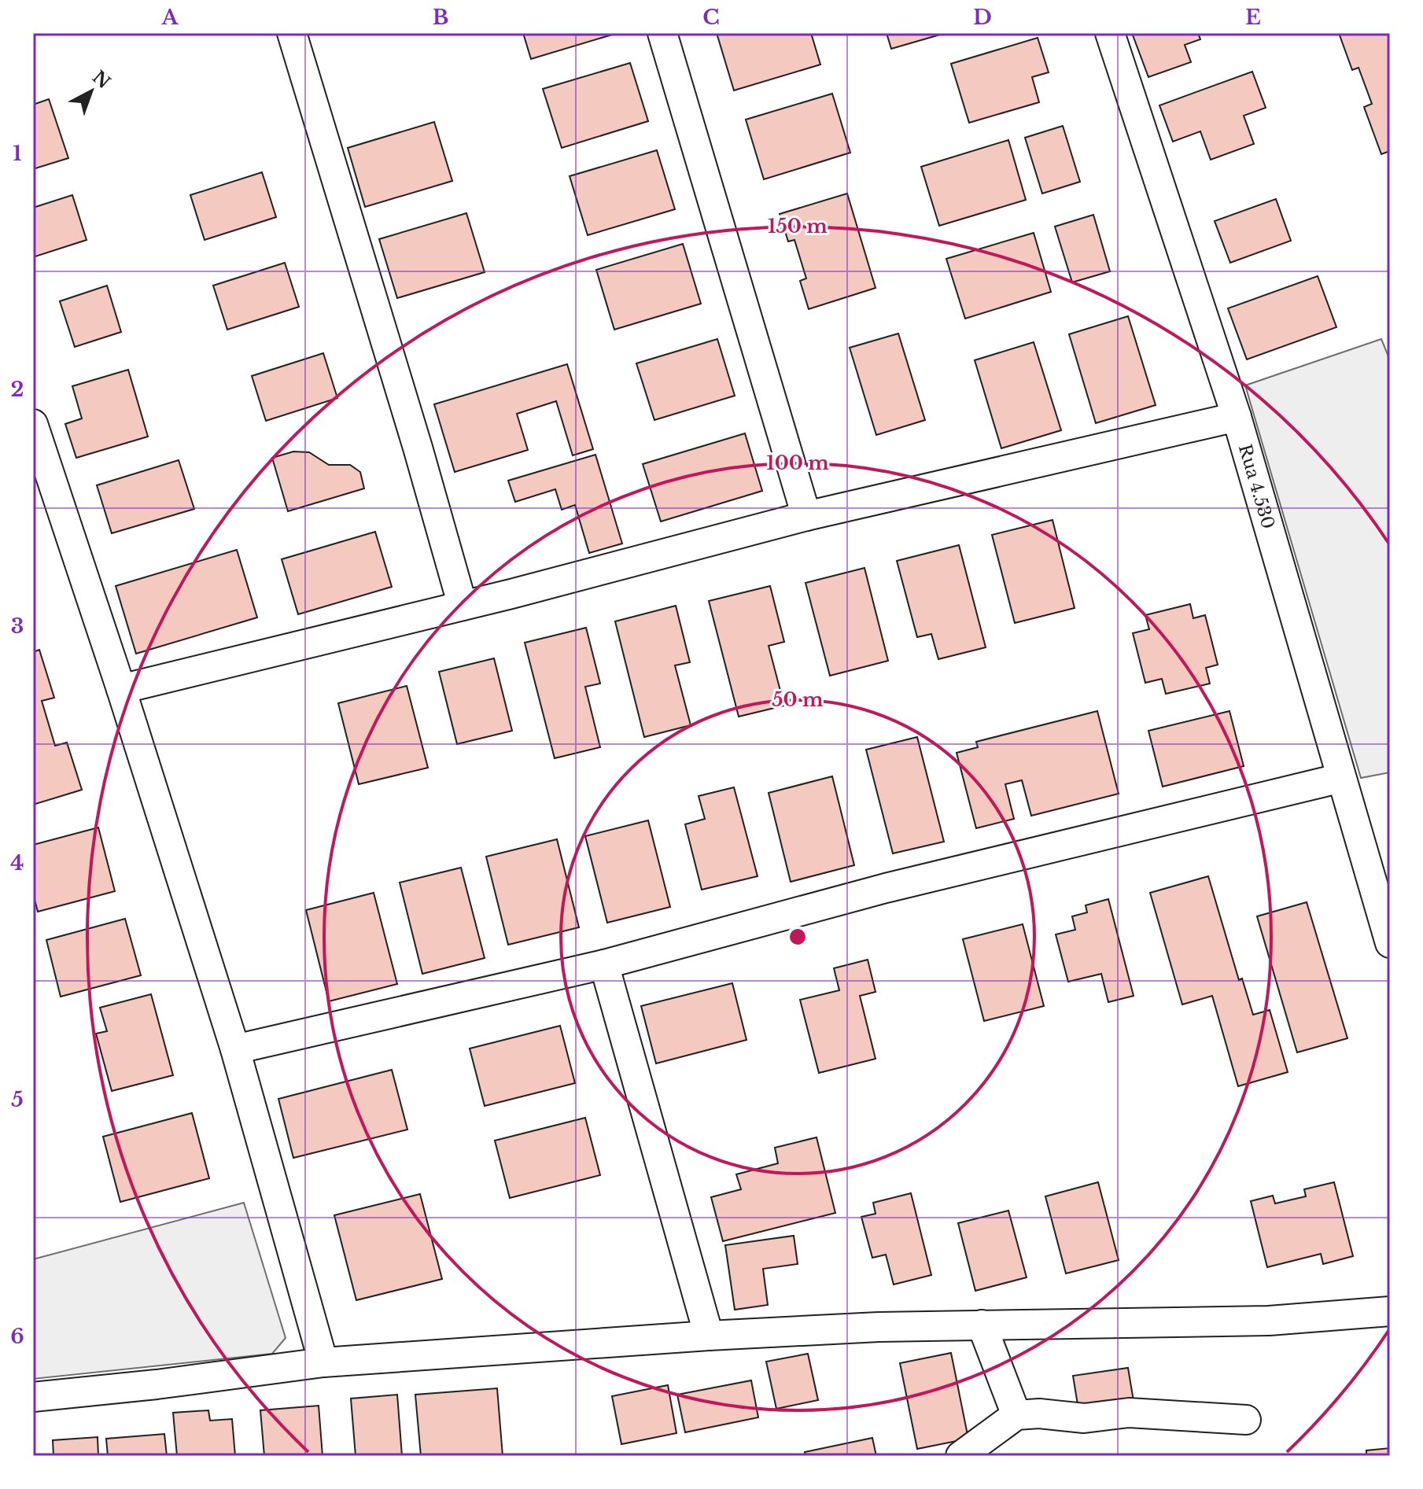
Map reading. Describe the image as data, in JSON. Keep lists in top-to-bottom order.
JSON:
{
  "streets": {
    "street": ["Rua 4.530"]
  },
  "north": "top right",
  "grid": {
    "columns": [
      "A",
      "B",
      "C",
      "D",
      "E"
    ],
    "rows": [
      "1",
      "2",
      "3",
      "4",
      "5",
      "6"
    ]
  },
  "rings": ["150 m", "100 m", "50 m"]
}
